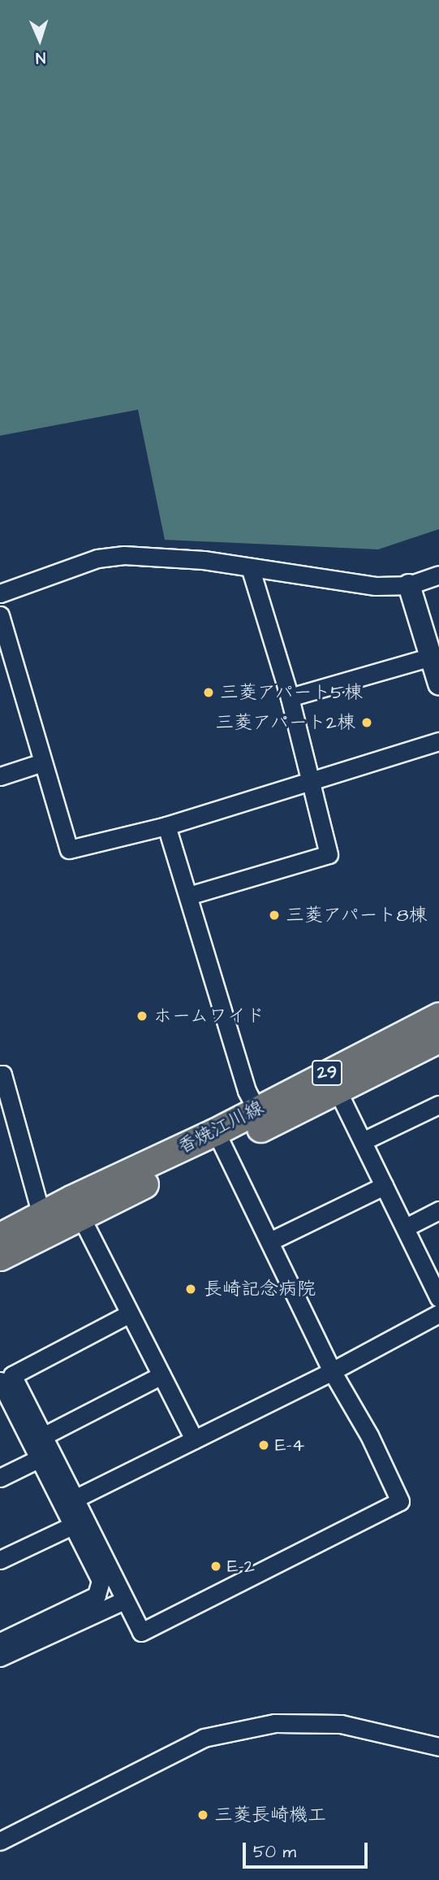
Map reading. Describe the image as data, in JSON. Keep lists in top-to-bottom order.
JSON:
{
  "streets": {
    "main road": ["29", "香焼江川線"]
  },
  "places": [
    "三菱アパート5棟",
    "三菱アパート2棟",
    "三菱アパート8棟",
    "ホームワイド",
    "長崎記念病院",
    "E-4",
    "E-2",
    "三菱長崎機工"
  ],
  "scale_bar": "50 m",
  "north": "bottom"
}
